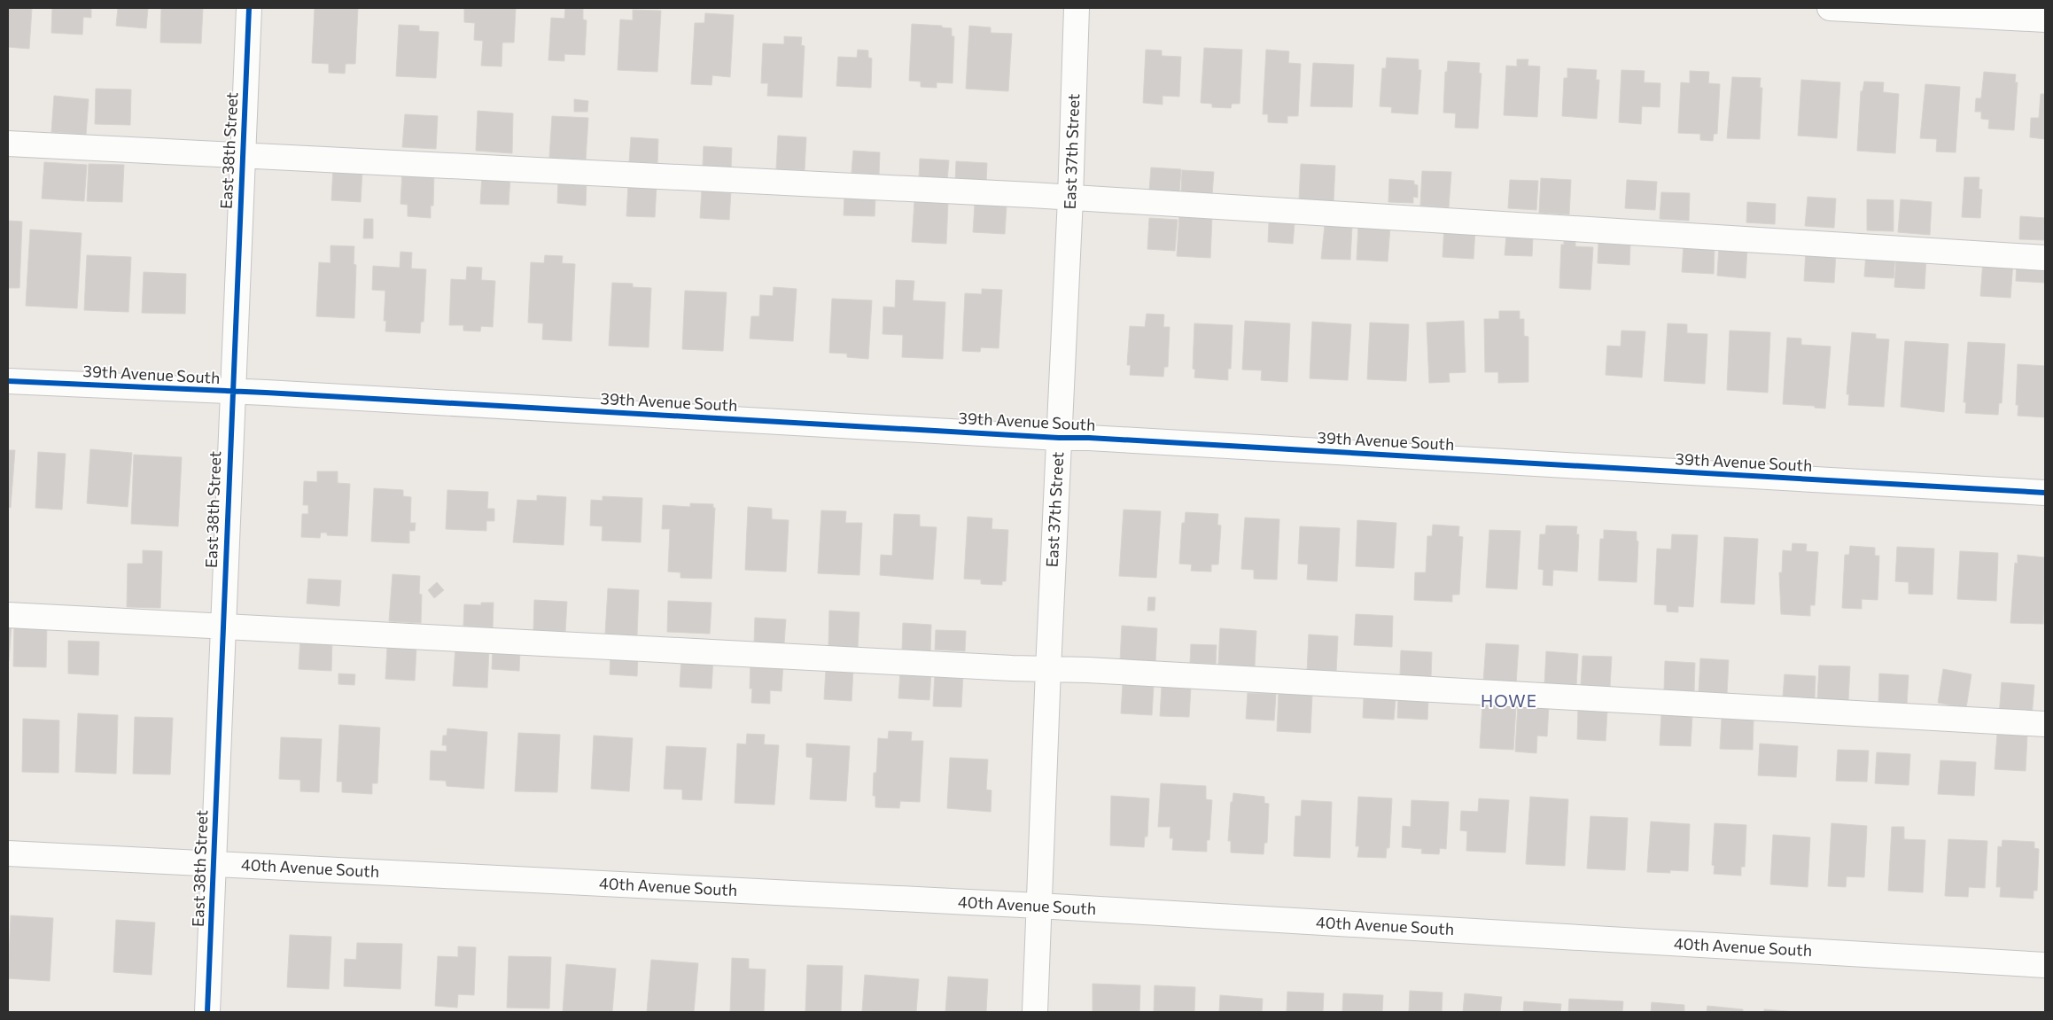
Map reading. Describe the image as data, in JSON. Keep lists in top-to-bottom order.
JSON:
{
  "streets": {
    "street": [
      "East 38th Street",
      "East 37th Street",
      "39th Avenue South",
      "40th Avenue South"
    ]
  },
  "crossings": [
    ["East 38th Street", "39th Avenue South"],
    ["East 38th Street", "40th Avenue South"],
    ["East 37th Street", "39th Avenue South"],
    ["East 37th Street", "40th Avenue South"]
  ],
  "districts": ["HOWE"]
}
